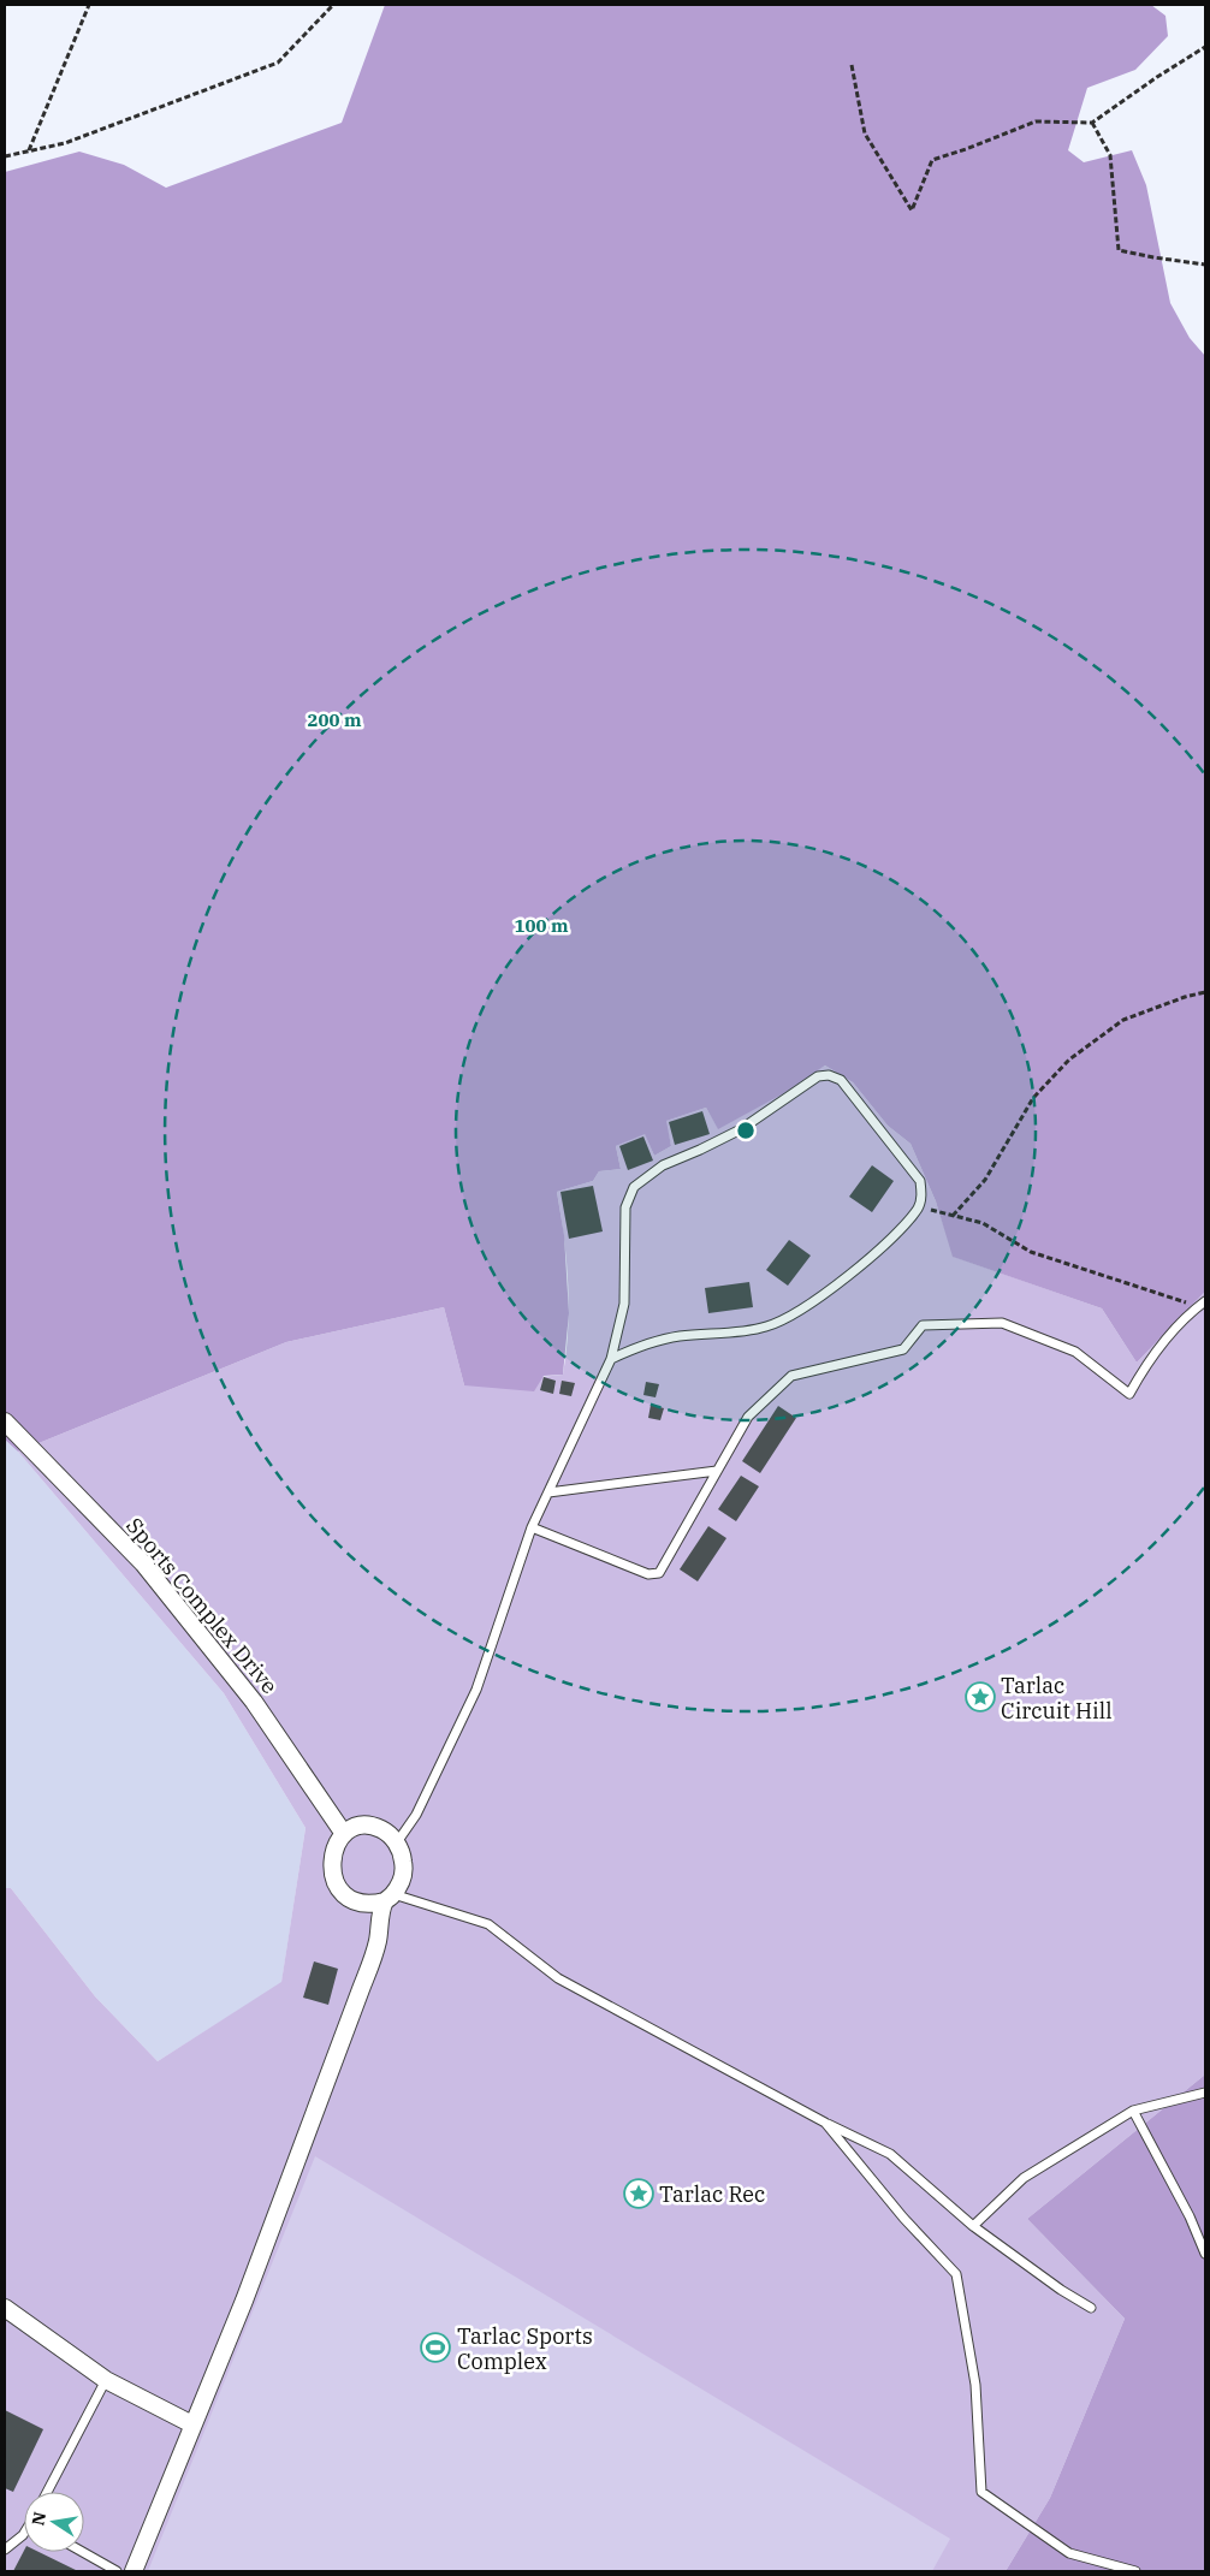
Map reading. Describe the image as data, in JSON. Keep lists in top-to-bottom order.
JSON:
{
  "streets": {
    "street": ["Sports Complex Drive"]
  },
  "places": {
    "place": ["Tarlac Circuit Hill", "Tarlac Rec"],
    "sports": ["Tarlac Sports Complex"]
  },
  "north": "left",
  "rings": ["200 m", "100 m"]
}
